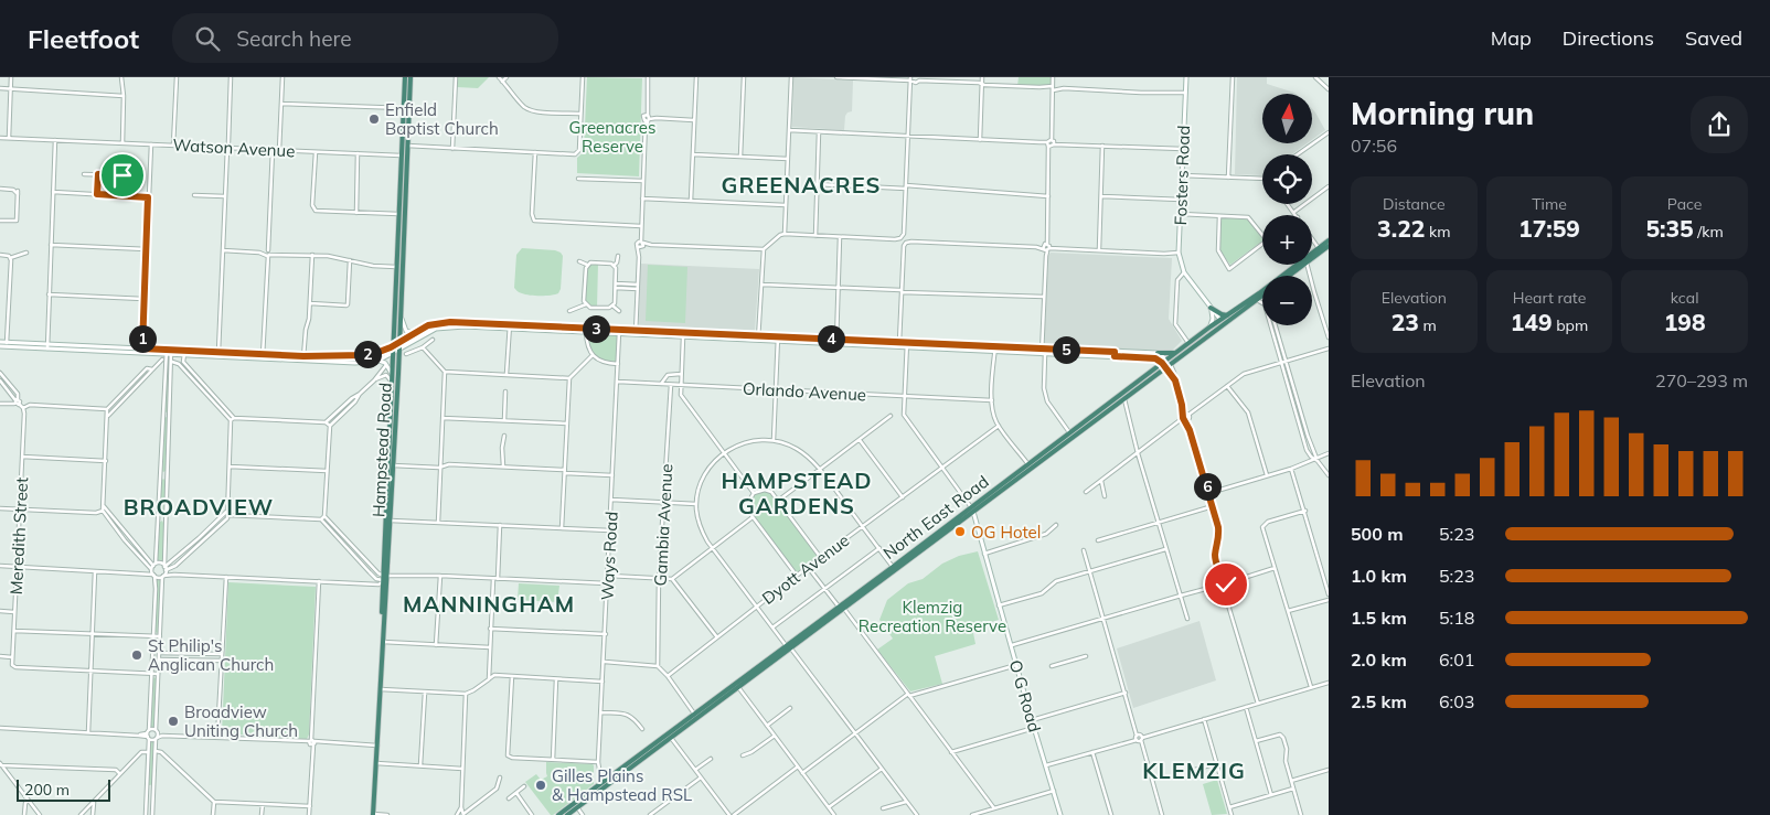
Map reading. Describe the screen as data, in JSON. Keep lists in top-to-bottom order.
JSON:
{
  "streets": {
    "highway": ["Hampstead Road", "North East Road"],
    "main road": ["Fosters Road", "O G Road"],
    "street": [
      "Watson Avenue",
      "Orlando Avenue",
      "Gambia Avenue",
      "Meredith Street",
      "Ways Road",
      "Dyott Avenue"
    ]
  },
  "crossings": [
    ["Watson Avenue", "Hampstead Road"],
    ["Fosters Road", "North East Road"],
    ["Orlando Avenue", "Gambia Avenue"],
    ["Orlando Avenue", "Ways Road"],
    ["North East Road", "Ways Road"],
    ["North East Road", "O G Road"]
  ],
  "districts": [
    "GREENACRES",
    "HAMPSTEAD GARDENS",
    "BROADVIEW",
    "MANNINGHAM",
    "KLEMZIG"
  ],
  "parks": ["Greenacres Reserve", "Klemzig Recreation Reserve"],
  "places": [
    "Enfield Baptist Church",
    "OG Hotel",
    "St Philip's Anglican Church",
    "Broadview Uniting Church",
    "Gilles Plains & Hampstead RSL"
  ],
  "scale_bar": "200 m",
  "north": "top",
  "page": {
    "header": "Fleetfoot",
    "search": "Search here",
    "nav": ["Map", "Directions", "Saved"],
    "heading": ["Morning run", "07:56"],
    "map_buttons": ["+", "−"],
    "stats": [
      ["Distance", "3.22 km"],
      ["Time", "17:59"],
      ["Pace", "5:35 /km"],
      ["Elevation", "23 m"],
      ["Heart rate", "149 bpm"],
      ["kcal", "198"]
    ],
    "pins": [
      "3",
      "1",
      "4",
      "5",
      "2",
      "6"
    ],
    "chart": ["Elevation", "270–293 m"],
    "list": [
      {
        "name": "500 m",
        "note": "5:23"
      },
      {
        "name": "1.0 km",
        "note": "5:23"
      },
      {
        "name": "1.5 km",
        "note": "5:18"
      },
      {
        "name": "2.0 km",
        "note": "6:01"
      },
      {
        "name": "2.5 km",
        "note": "6:03"
      }
    ],
    "scale": "200 m"
  }
}
